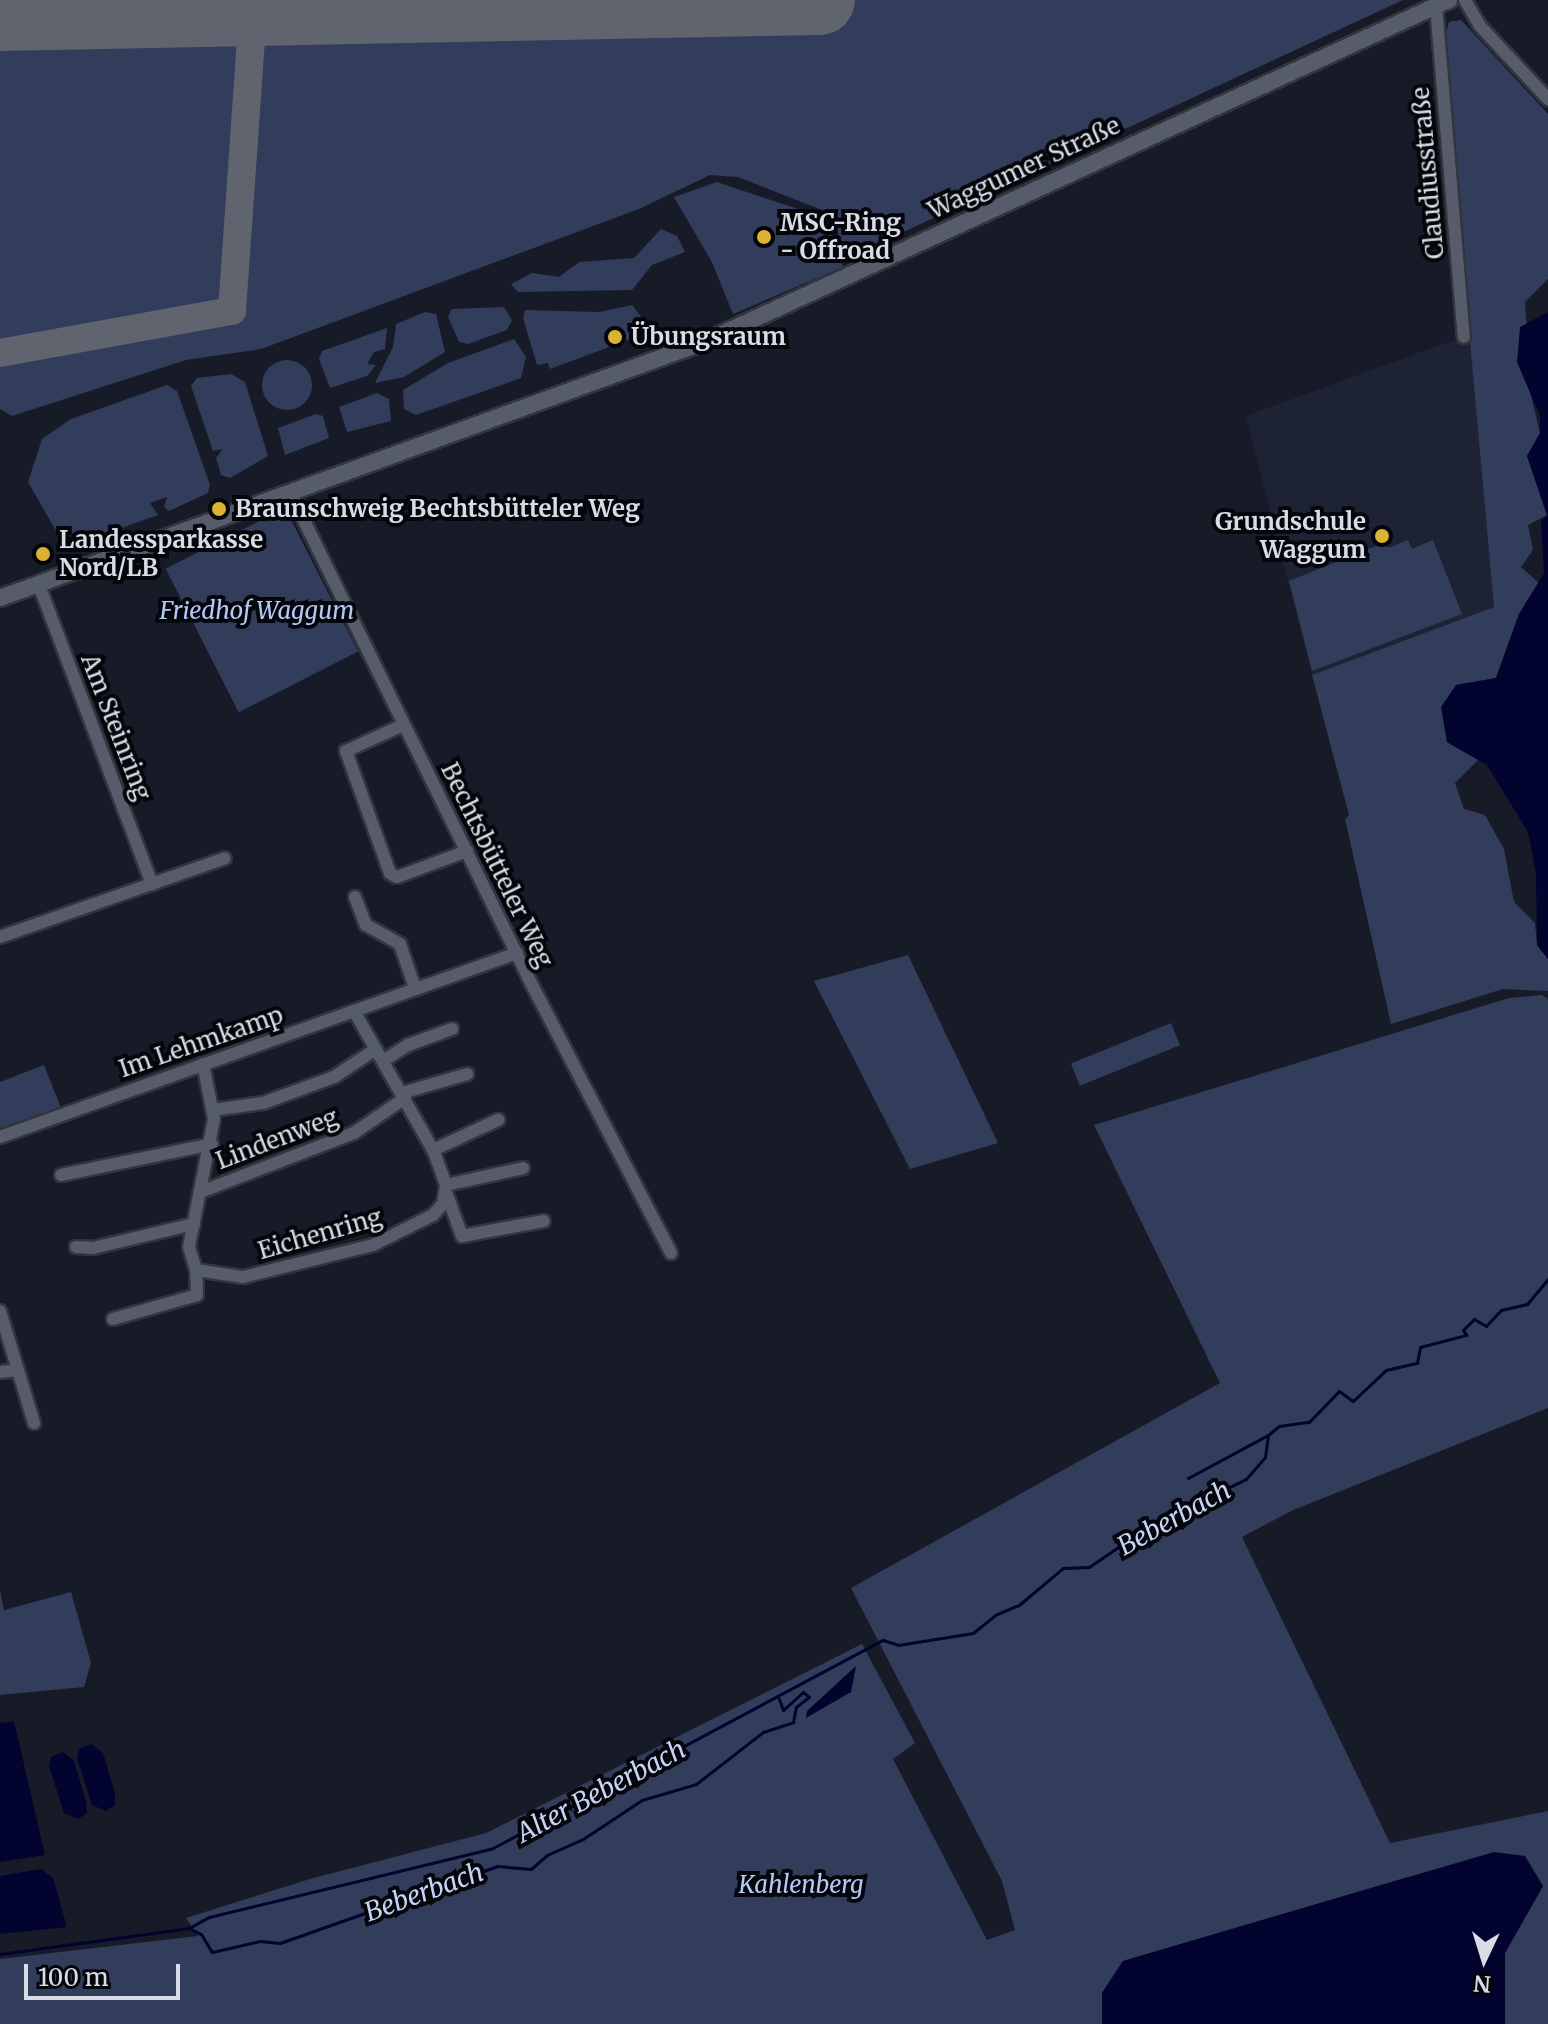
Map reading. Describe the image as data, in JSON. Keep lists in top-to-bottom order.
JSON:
{
  "streets": {
    "street": [
      "Waggumer Straße",
      "Claudiusstraße",
      "Am Steinring",
      "Bechtsbütteler Weg",
      "Im Lehmkamp",
      "Lindenweg",
      "Eichenring"
    ]
  },
  "crossings": [
    ["Waggumer Straße", "Claudiusstraße"],
    ["Waggumer Straße", "Am Steinring"],
    ["Waggumer Straße", "Bechtsbütteler Weg"],
    ["Bechtsbütteler Weg", "Im Lehmkamp"]
  ],
  "water": ["Beberbach", "Alter Beberbach"],
  "parks": ["Friedhof Waggum", "Kahlenberg"],
  "places": [
    "MSC-Ring - Offroad",
    "Übungsraum",
    "Braunschweig Bechtsbütteler Weg",
    "Grundschule Waggum",
    "Landessparkasse Nord/LB"
  ],
  "scale_bar": "100 m",
  "north": "bottom"
}
